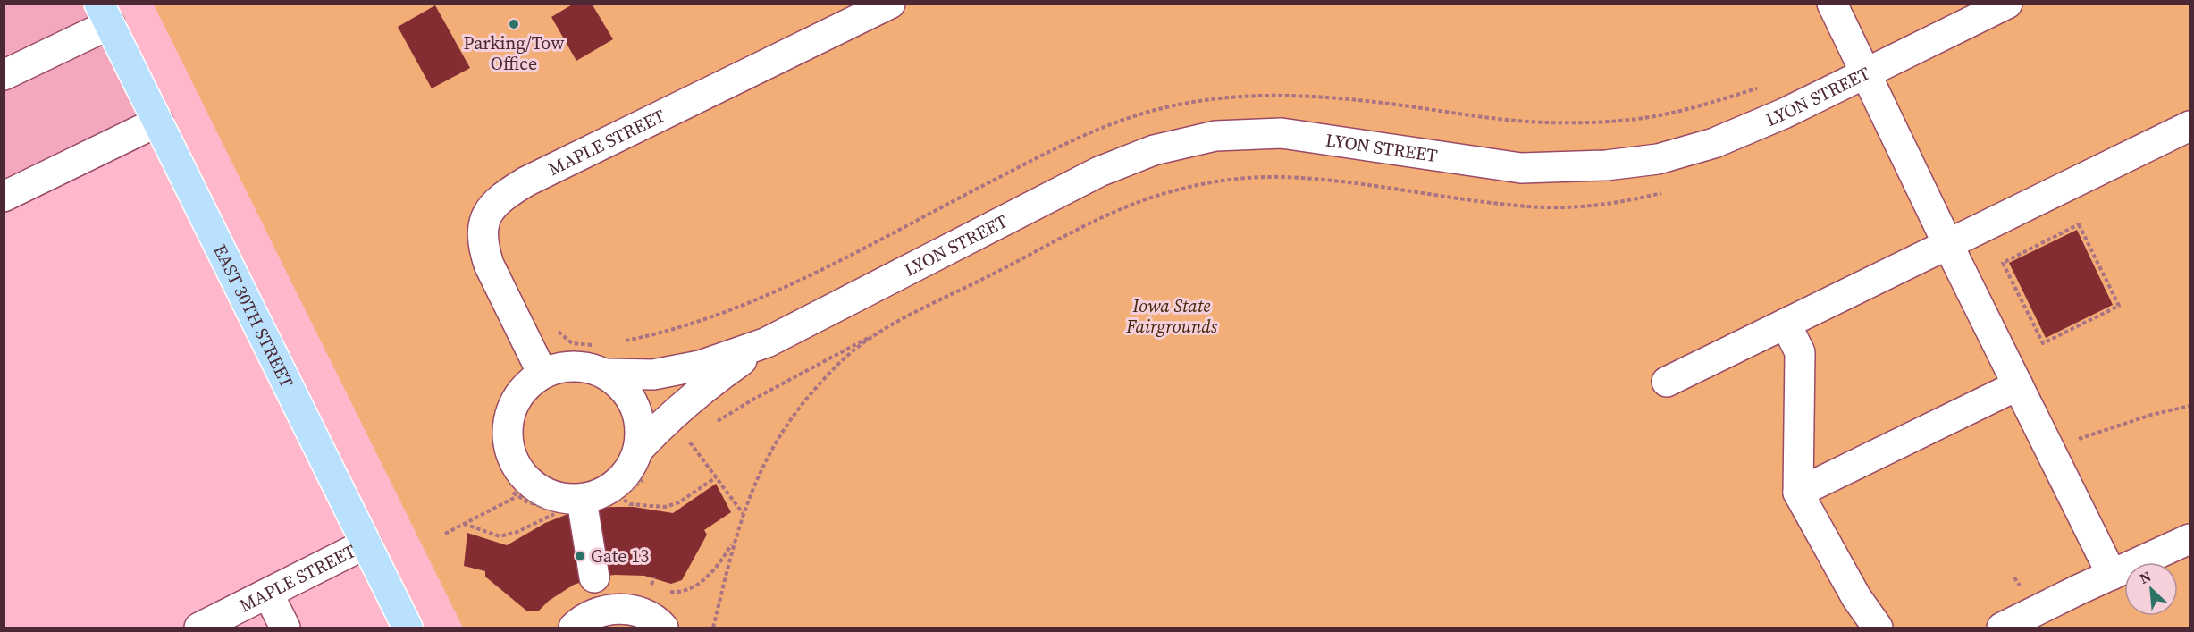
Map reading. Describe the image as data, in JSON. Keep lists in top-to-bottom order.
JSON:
{
  "streets": {
    "main road": ["EAST 30TH STREET"],
    "street": ["LYON STREET", "MAPLE STREET"]
  },
  "crossings": [
    ["MAPLE STREET", "EAST 30TH STREET"]
  ],
  "parks": ["Iowa State Fairgrounds"],
  "places": ["Parking/Tow Office", "Gate 13"],
  "north": "top left"
}
